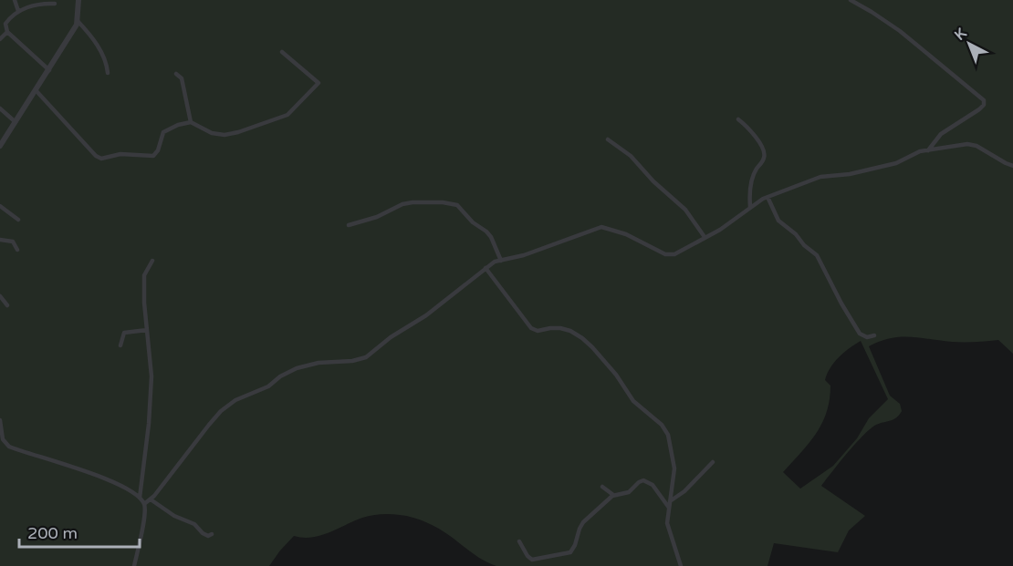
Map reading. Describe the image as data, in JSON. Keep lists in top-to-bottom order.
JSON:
{
  "scale_bar": "200 m",
  "north": "top left"
}
